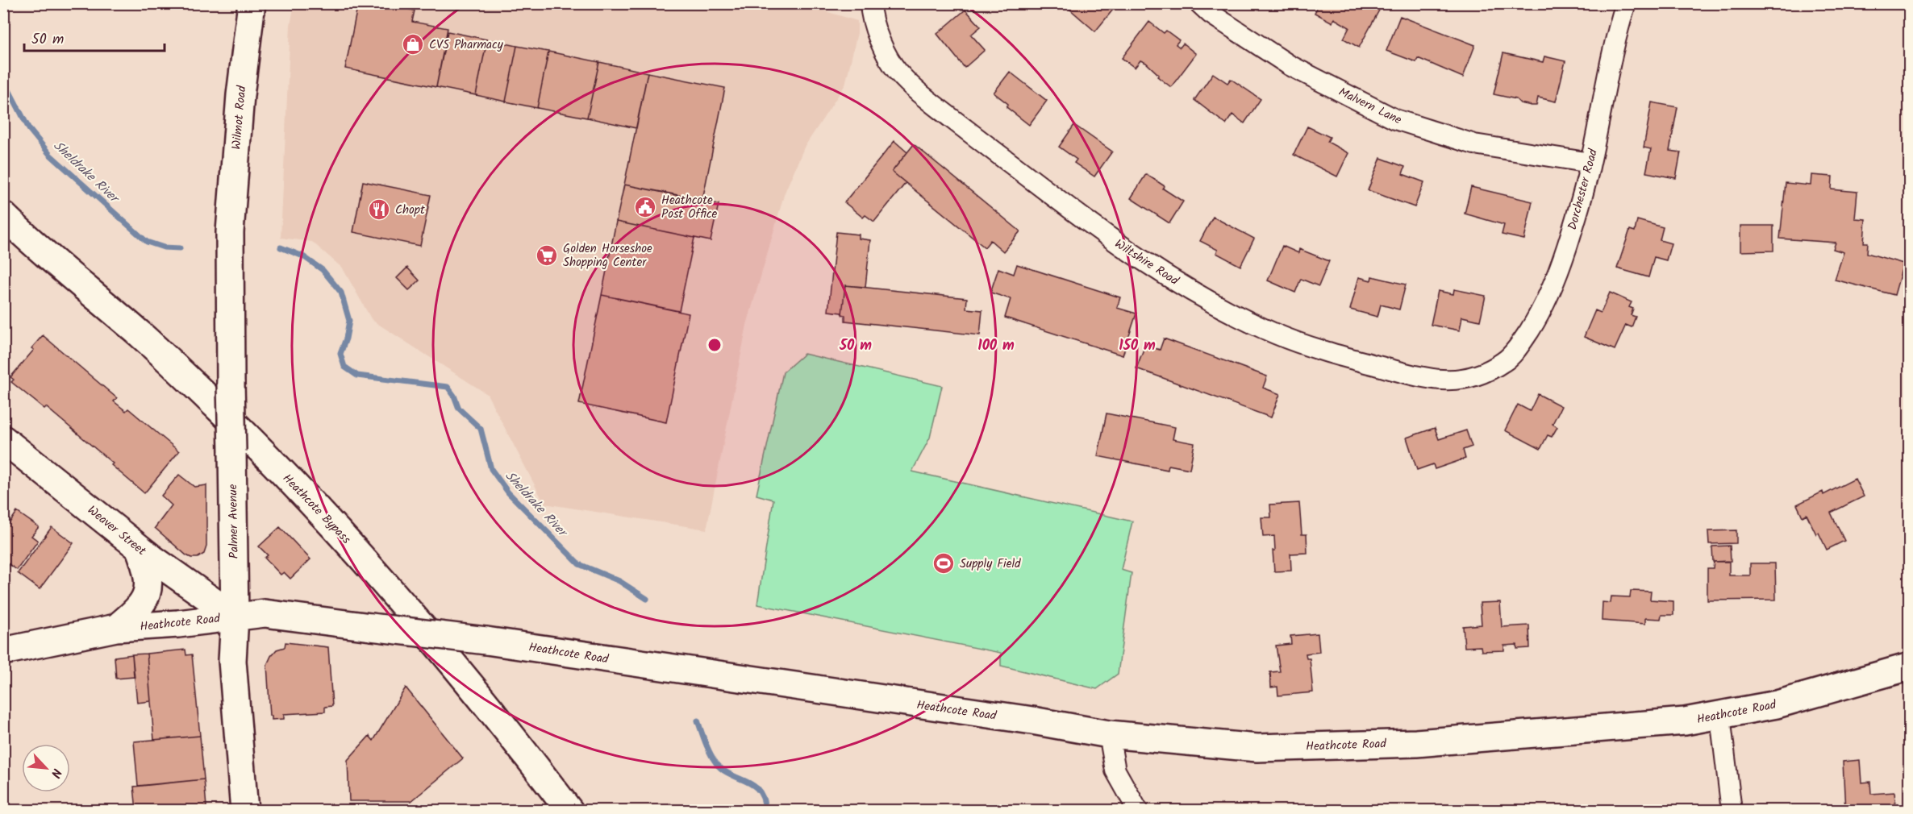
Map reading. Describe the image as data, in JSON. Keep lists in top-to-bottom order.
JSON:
{
  "streets": {
    "street": [
      "Malvern Lane",
      "Wilmot Road",
      "Dorchester Road",
      "Wiltshire Road",
      "Heathcote Bypass",
      "Palmer Avenue",
      "Weaver Street",
      "Heathcote Road"
    ]
  },
  "crossings": [
    ["Malvern Lane", "Dorchester Road"],
    ["Wilmot Road", "Palmer Avenue"],
    ["Dorchester Road", "Wiltshire Road"],
    ["Palmer Avenue", "Weaver Street"],
    ["Palmer Avenue", "Heathcote Road"],
    ["Weaver Street", "Heathcote Road"]
  ],
  "water": ["Sheldrake River"],
  "places": {
    "shop": ["CVS Pharmacy"],
    "public building": ["Heathcote Post Office"],
    "restaurant": ["Chopt"],
    "supermarket": ["Golden Horseshoe Shopping Center"],
    "sports": ["Supply Field"]
  },
  "scale_bar": "50 m",
  "north": "bottom right",
  "rings": ["50 m", "100 m", "150 m"]
}
